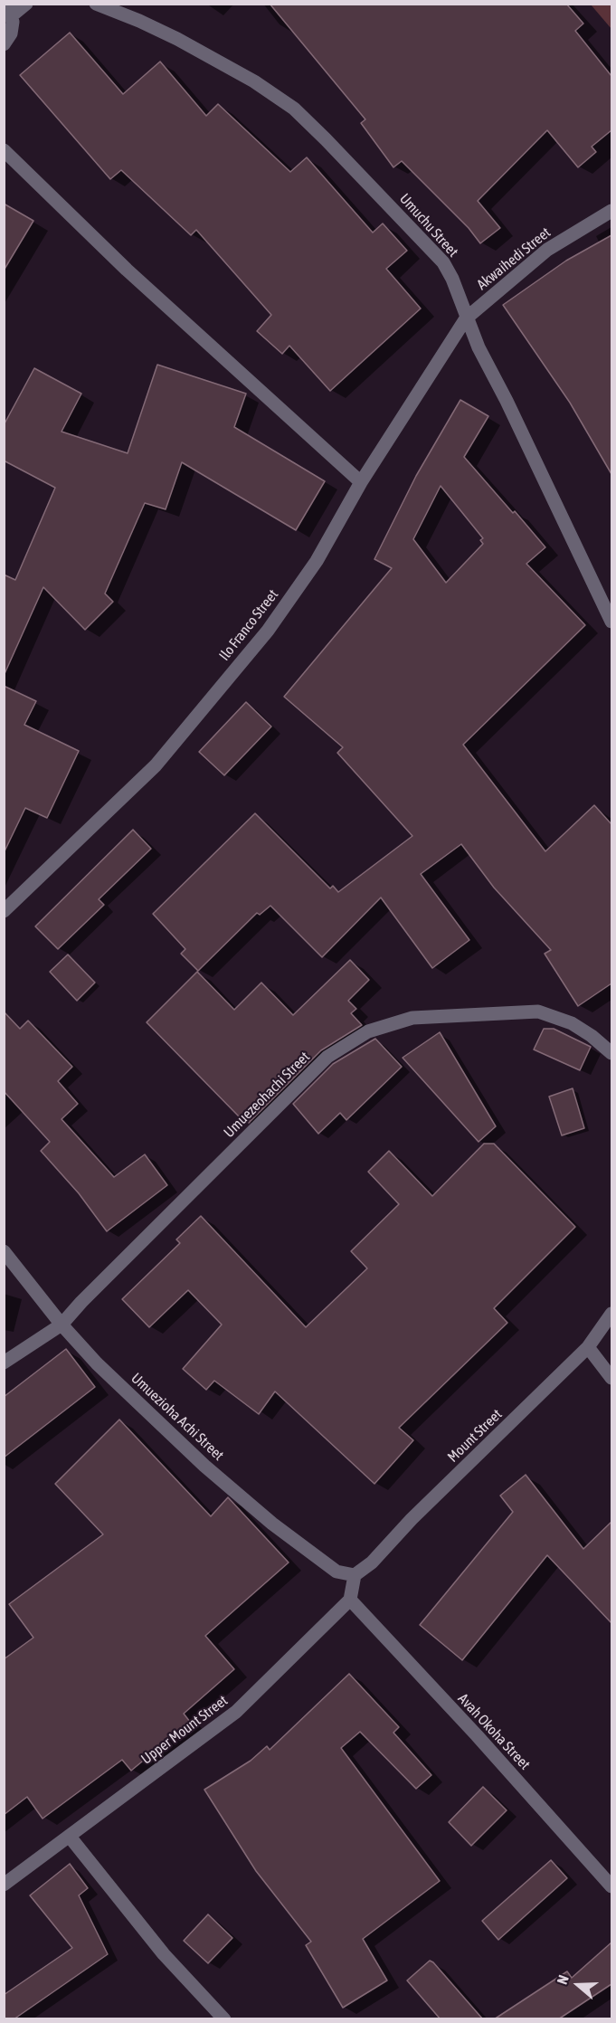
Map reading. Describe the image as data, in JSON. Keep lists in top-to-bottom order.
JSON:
{
  "streets": {
    "street": [
      "Umuchu Street",
      "Akwaihedi Street",
      "Ilo Franco Street",
      "Umuezeohachi Street",
      "Umuezioha Achi Street",
      "Mount Street",
      "Upper Mount Street",
      "Avah Okoha Street"
    ]
  },
  "crossings": [
    ["Umuchu Street", "Akwaihedi Street"],
    ["Umuchu Street", "Ilo Franco Street"],
    ["Akwaihedi Street", "Ilo Franco Street"],
    ["Umuezeohachi Street", "Umuezioha Achi Street"],
    ["Umuezioha Achi Street", "Mount Street"],
    ["Upper Mount Street", "Avah Okoha Street"]
  ],
  "north": "left"
}
